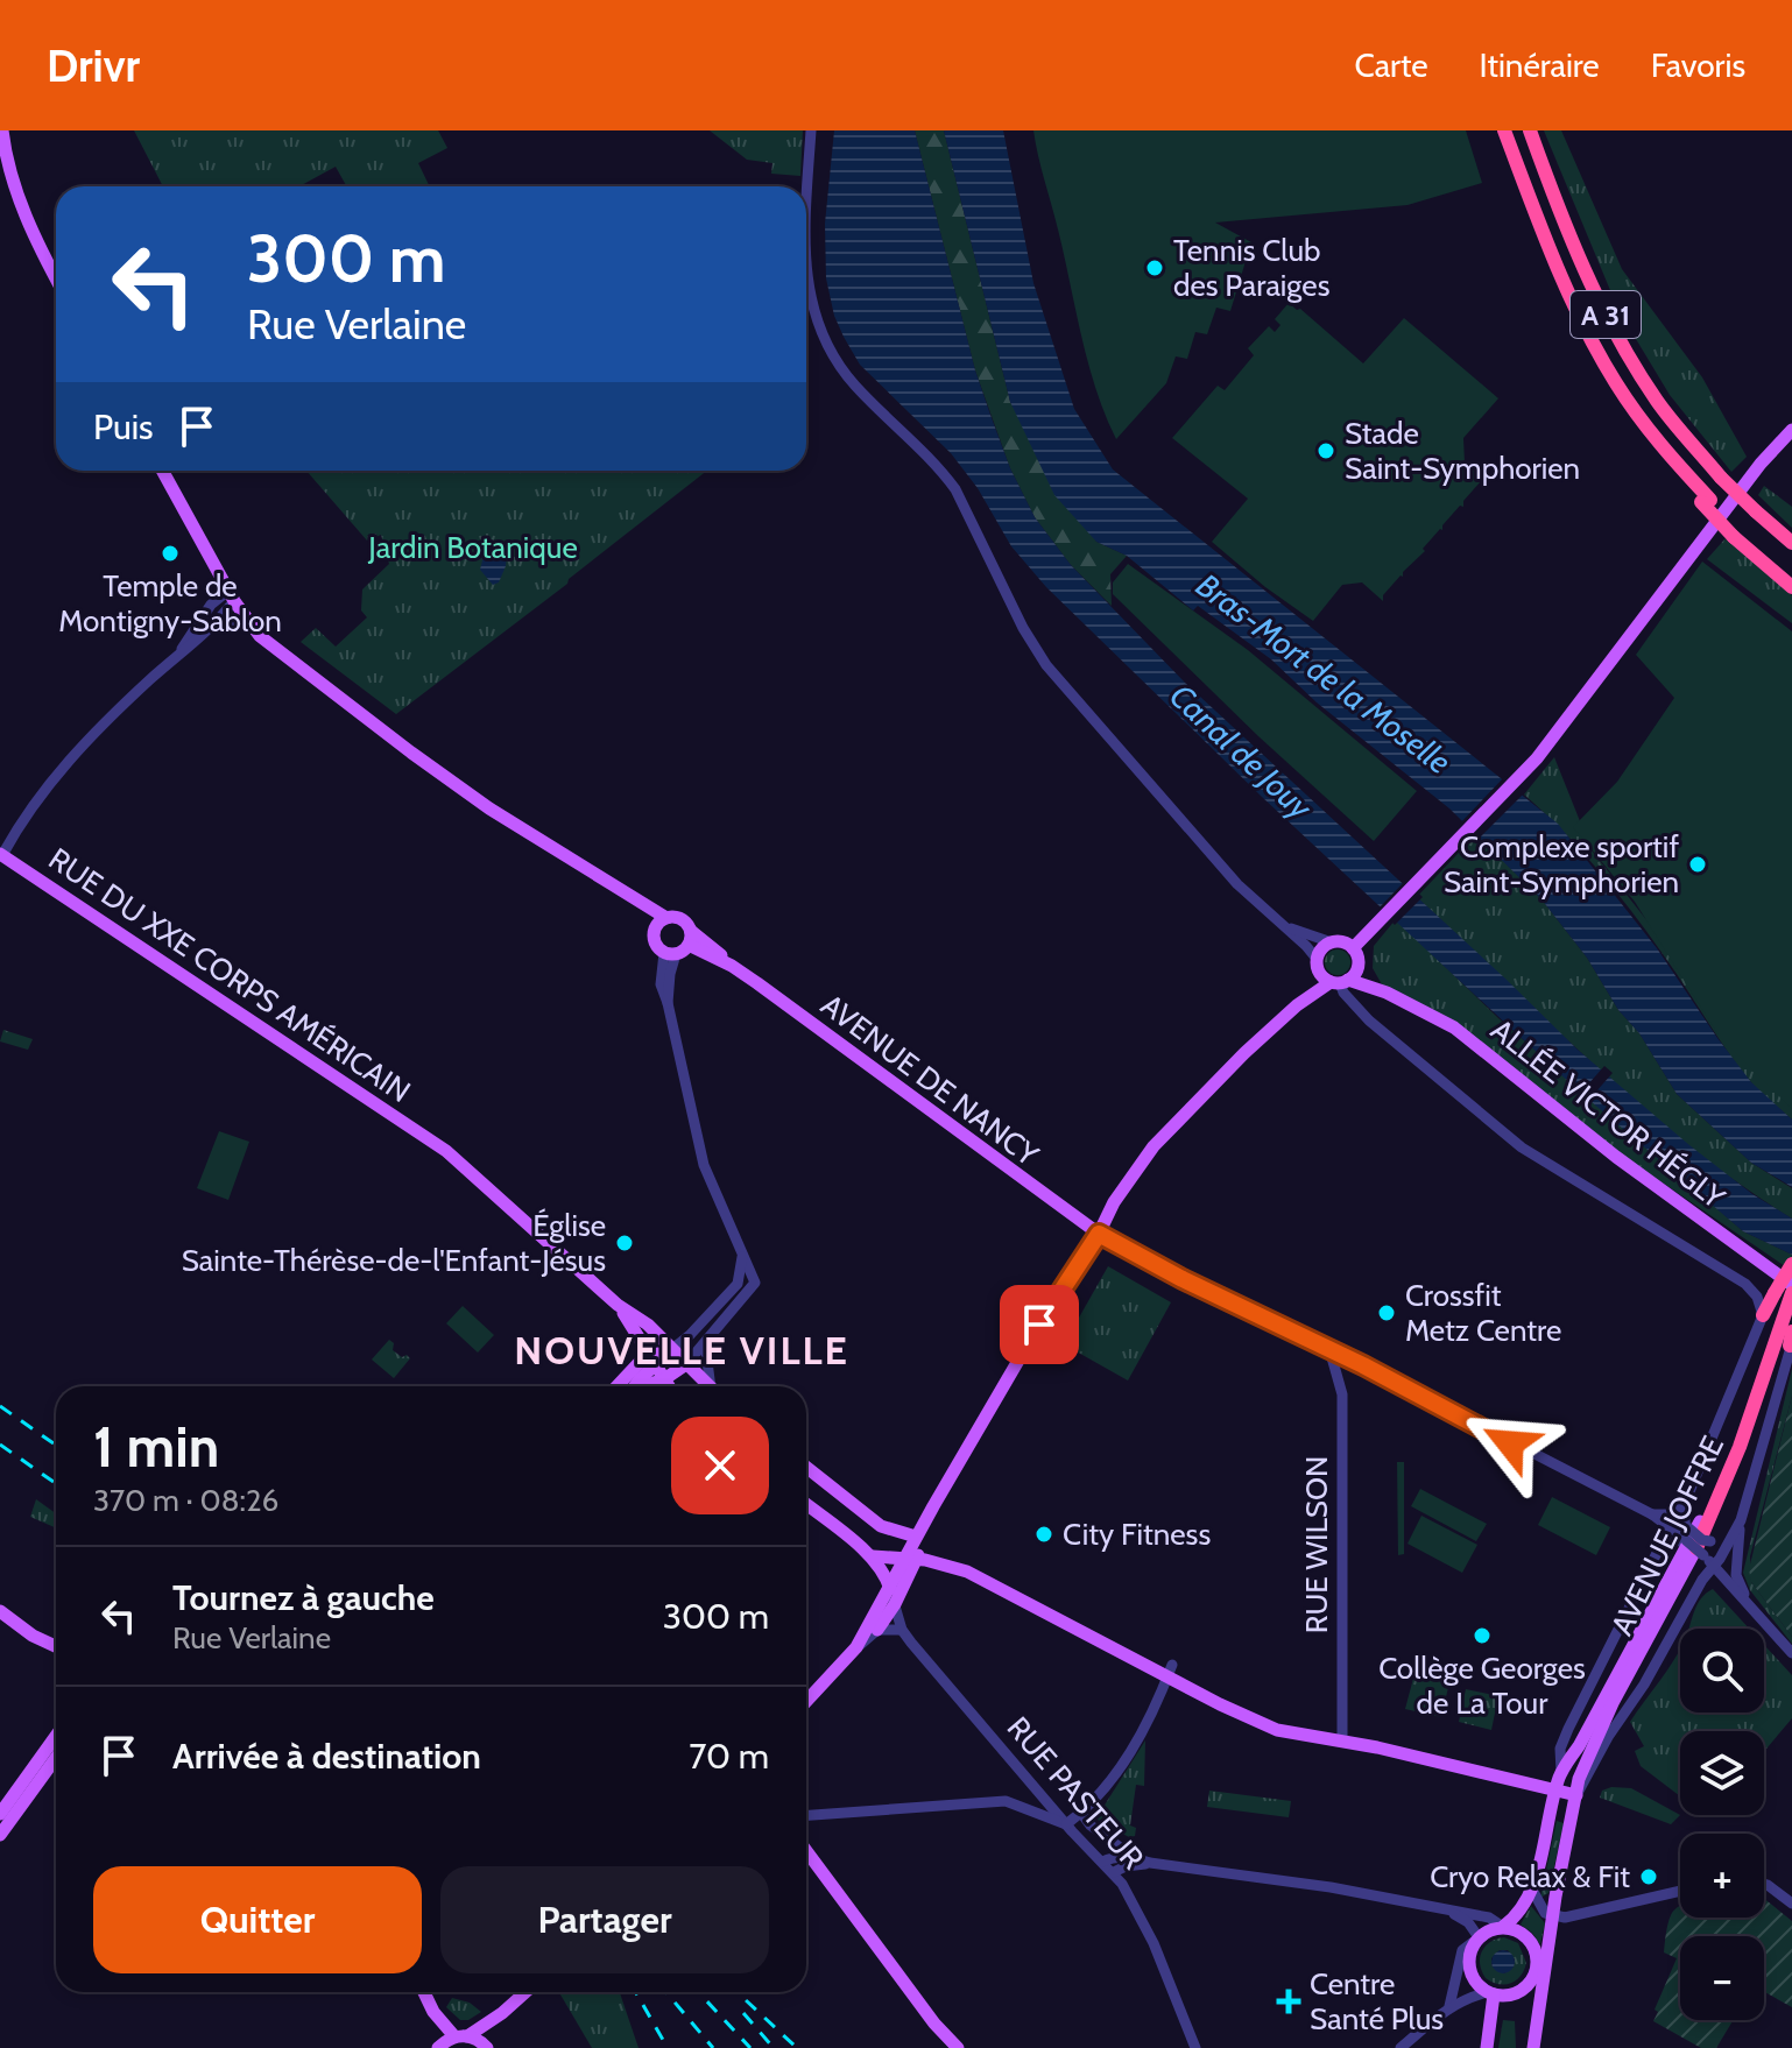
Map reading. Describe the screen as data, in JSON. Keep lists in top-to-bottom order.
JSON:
{
  "streets": {
    "highway": ["A 31", "AVENUE JOFFRE"],
    "main road": ["RUE DU XXE CORPS AMÉRICAIN", "AVENUE DE NANCY", "ALLÉE VICTOR HÉGLY"],
    "street": ["RUE WILSON", "RUE PASTEUR"]
  },
  "crossings": [
    ["ALLÉE VICTOR HÉGLY", "AVENUE JOFFRE"]
  ],
  "districts": ["NOUVELLE VILLE"],
  "water": ["Bras-Mort de la Moselle", "Canal de Jouy"],
  "parks": ["Jardin Botanique"],
  "places": {
    "other": [
      "Tennis Club des Paraiges",
      "Stade Saint-Symphorien",
      "Temple de Montigny-Sablon",
      "Complexe sportif Saint-Symphorien",
      "Église Sainte-Thérèse-de-l'Enfant-Jésus",
      "Crossfit Metz Centre",
      "City Fitness",
      "Collège Georges de La Tour",
      "Cryo Relax & Fit"
    ],
    "health": ["Centre Santé Plus"]
  },
  "page": {
    "header": "Drivr",
    "nav": ["Carte", "Itinéraire", "Favoris"],
    "turn": ["300 m", "Rue Verlaine"],
    "then": "Puis",
    "heading": ["1 min", "370 m · 08:26"],
    "list": [
      {
        "name": "Tournez à gauche",
        "note": "Rue Verlaine",
        "value": "300 m"
      },
      {
        "name": "Arrivée à destination",
        "value": "70 m"
      }
    ],
    "map_buttons": ["+", "−"],
    "buttons": ["Quitter", "Partager"]
  }
}
